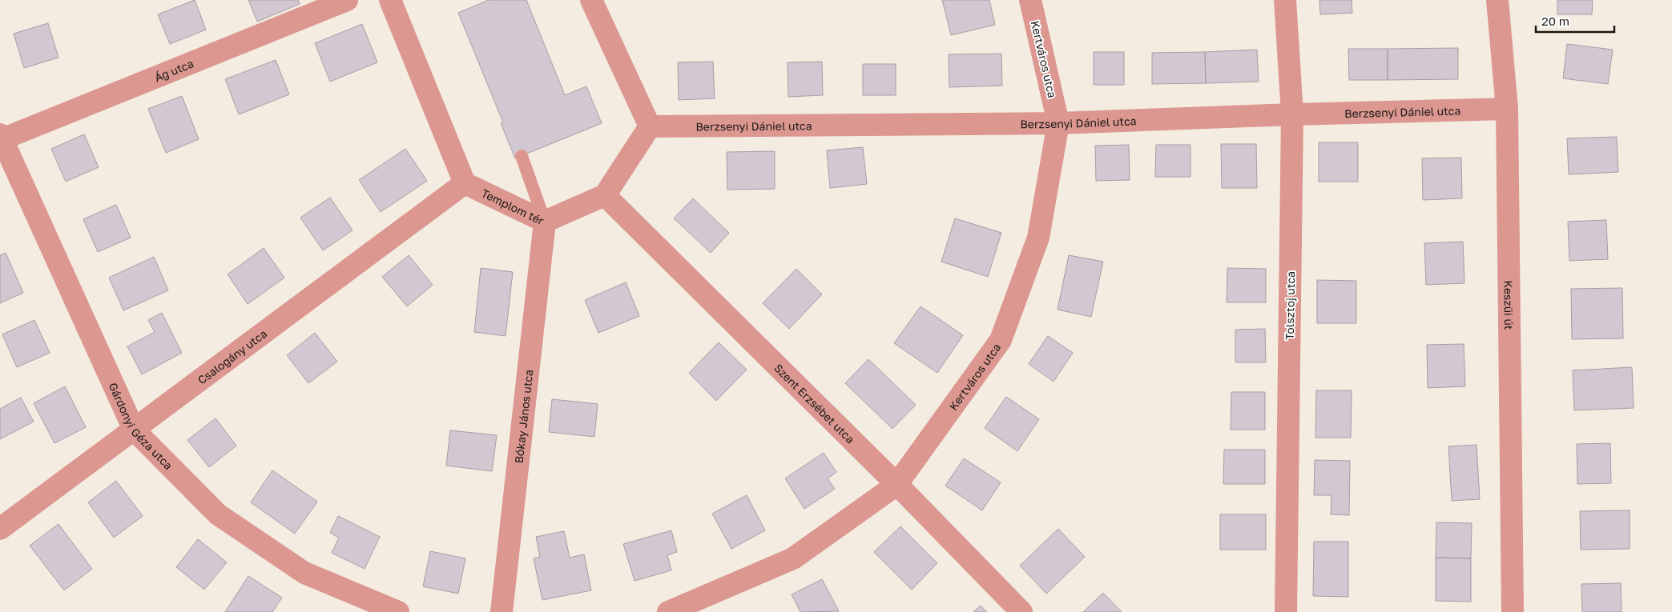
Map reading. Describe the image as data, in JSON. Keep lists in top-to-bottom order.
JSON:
{
  "streets": {
    "street": [
      "Kertváros utca",
      "Ág utca",
      "Berzsenyi Dániel utca",
      "Templom tér",
      "Tolsztoj utca",
      "Keszüi út",
      "Csalogány utca",
      "Szent Erzsébet utca",
      "Bókay János utca",
      "Gárdonyi Géza utca"
    ]
  },
  "crossings": [
    ["Kertváros utca", "Berzsenyi Dániel utca"],
    ["Kertváros utca", "Szent Erzsébet utca"],
    ["Ág utca", "Gárdonyi Géza utca"],
    ["Berzsenyi Dániel utca", "Tolsztoj utca"],
    ["Berzsenyi Dániel utca", "Keszüi út"],
    ["Templom tér", "Csalogány utca"],
    ["Templom tér", "Szent Erzsébet utca"],
    ["Templom tér", "Bókay János utca"],
    ["Csalogány utca", "Gárdonyi Géza utca"]
  ],
  "scale_bar": "20 m"
}
